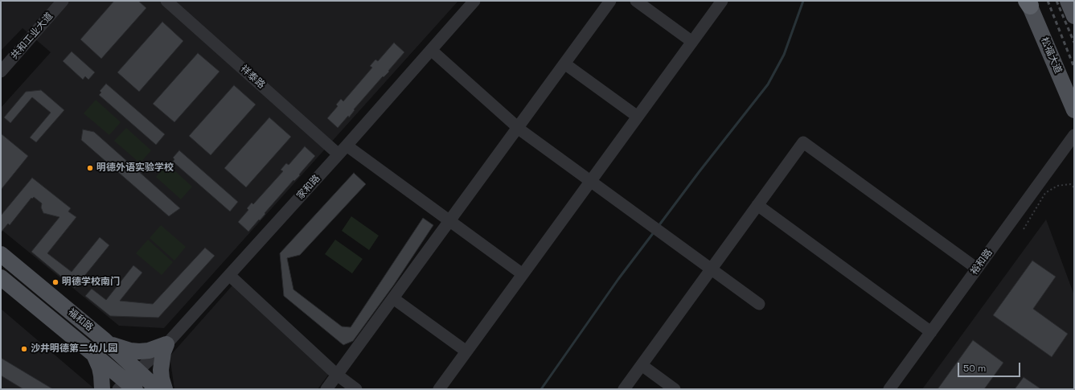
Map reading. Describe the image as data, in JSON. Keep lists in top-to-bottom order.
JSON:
{
  "streets": {
    "main road": ["松福大道", "福和路"],
    "street": [
      "共和工业大道",
      "祥泰路",
      "家和路",
      "裕和路"
    ]
  },
  "crossings": [
    ["祥泰路", "家和路"],
    ["家和路", "福和路"]
  ],
  "places": ["明德外语实验学校", "明德学校南门", "沙井明德第二幼儿园"],
  "scale_bar": "50 m"
}
